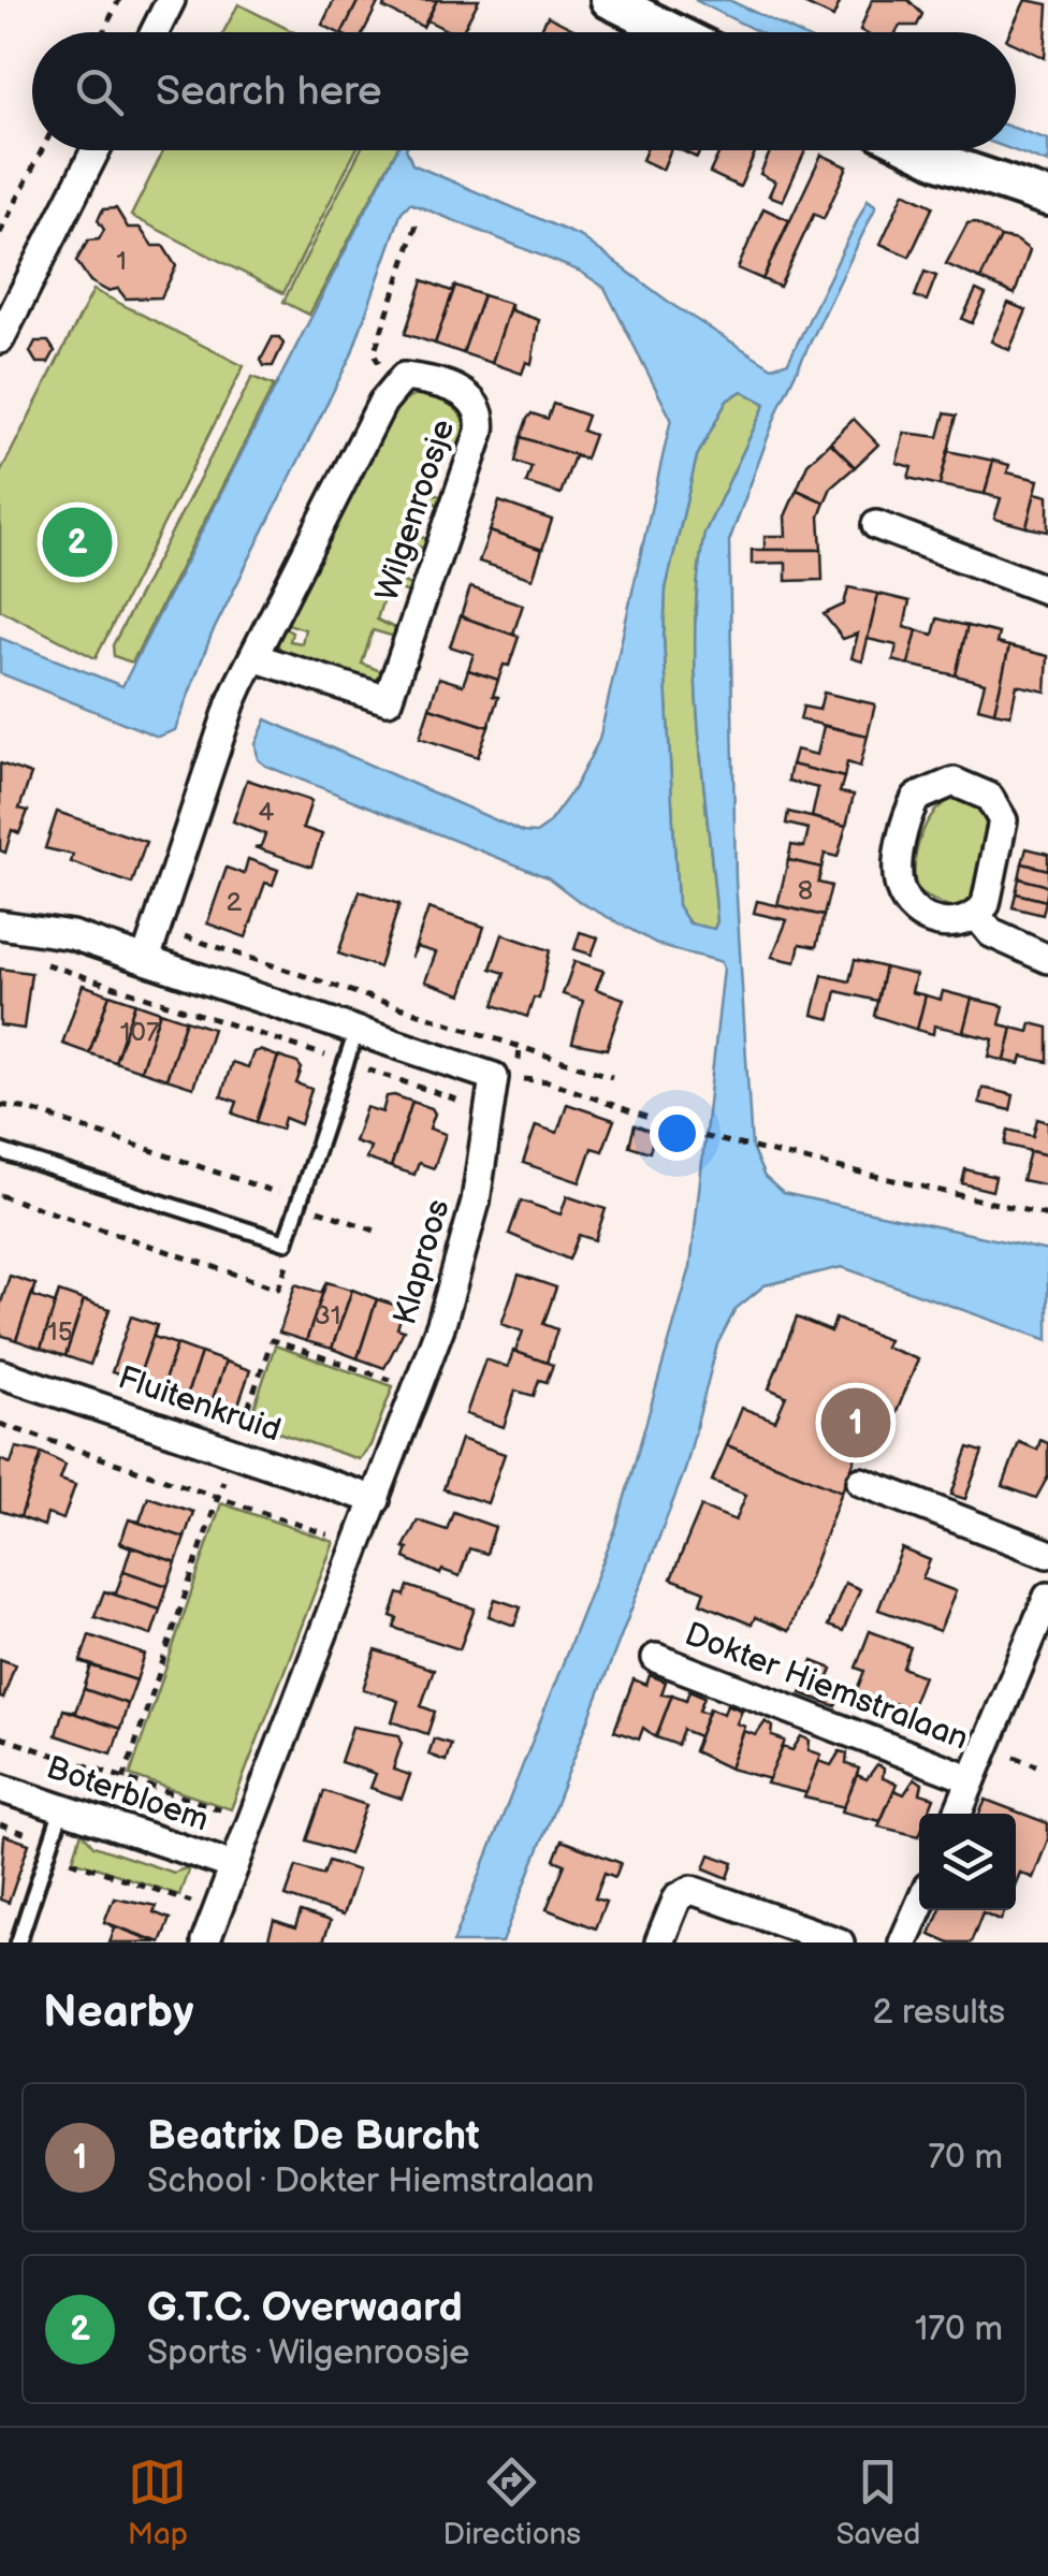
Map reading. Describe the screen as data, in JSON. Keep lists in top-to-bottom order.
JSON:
{
  "streets": {
    "street": [
      "Wilgenroosje",
      "Klaproos",
      "Fluitenkruid",
      "Dokter Hiemstralaan",
      "Boterbloem"
    ]
  },
  "crossings": [
    ["Klaproos", "Fluitenkruid"],
    ["Klaproos", "Boterbloem"]
  ],
  "house_numbers": [
    "1",
    "4",
    "8",
    "2",
    "107",
    "31",
    "15"
  ],
  "page": {
    "search": "Search here",
    "pins": ["2", "1"],
    "heading": ["Nearby", "2 results"],
    "list": [
      {
        "mark": "1",
        "name": "Beatrix De Burcht",
        "note": "School · Dokter Hiemstralaan",
        "value": "70 m"
      },
      {
        "mark": "2",
        "name": "G.T.C. Overwaard",
        "note": "Sports · Wilgenroosje",
        "value": "170 m"
      }
    ],
    "nav": ["Map", "Directions", "Saved"]
  }
}
